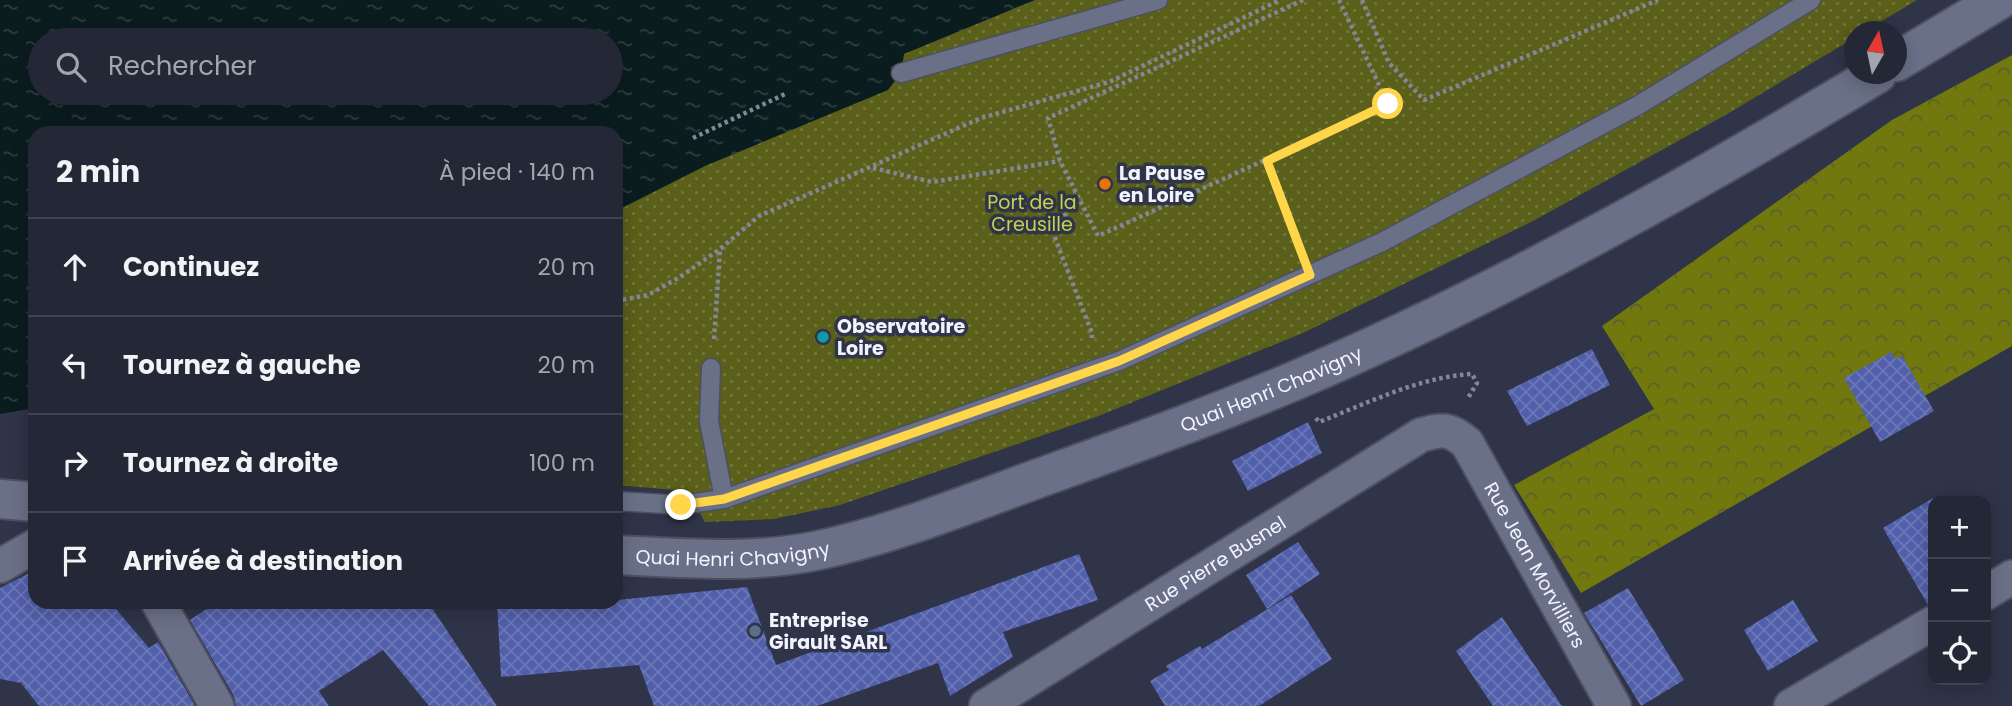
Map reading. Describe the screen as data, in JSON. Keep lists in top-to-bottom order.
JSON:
{
  "streets": {
    "main road": ["Quai Henri Chavigny"],
    "street": ["Rue Pierre Busnel", "Rue Jean Morvilliers"]
  },
  "crossings": [
    ["Rue Pierre Busnel", "Rue Jean Morvilliers"]
  ],
  "parks": ["Port de la Creusille"],
  "places": ["La Pause en Loire", "Observatoire Loire", "Entreprise Girault SARL"],
  "north": "top",
  "page": {
    "search": "Rechercher",
    "heading": ["2 min", "À pied · 140 m"],
    "list": [
      ["Continuez", "20 m"],
      ["Tournez à gauche", "20 m"],
      ["Tournez à droite", "100 m"],
      "Arrivée à destination"
    ],
    "map_buttons": ["+", "−"]
  }
}
